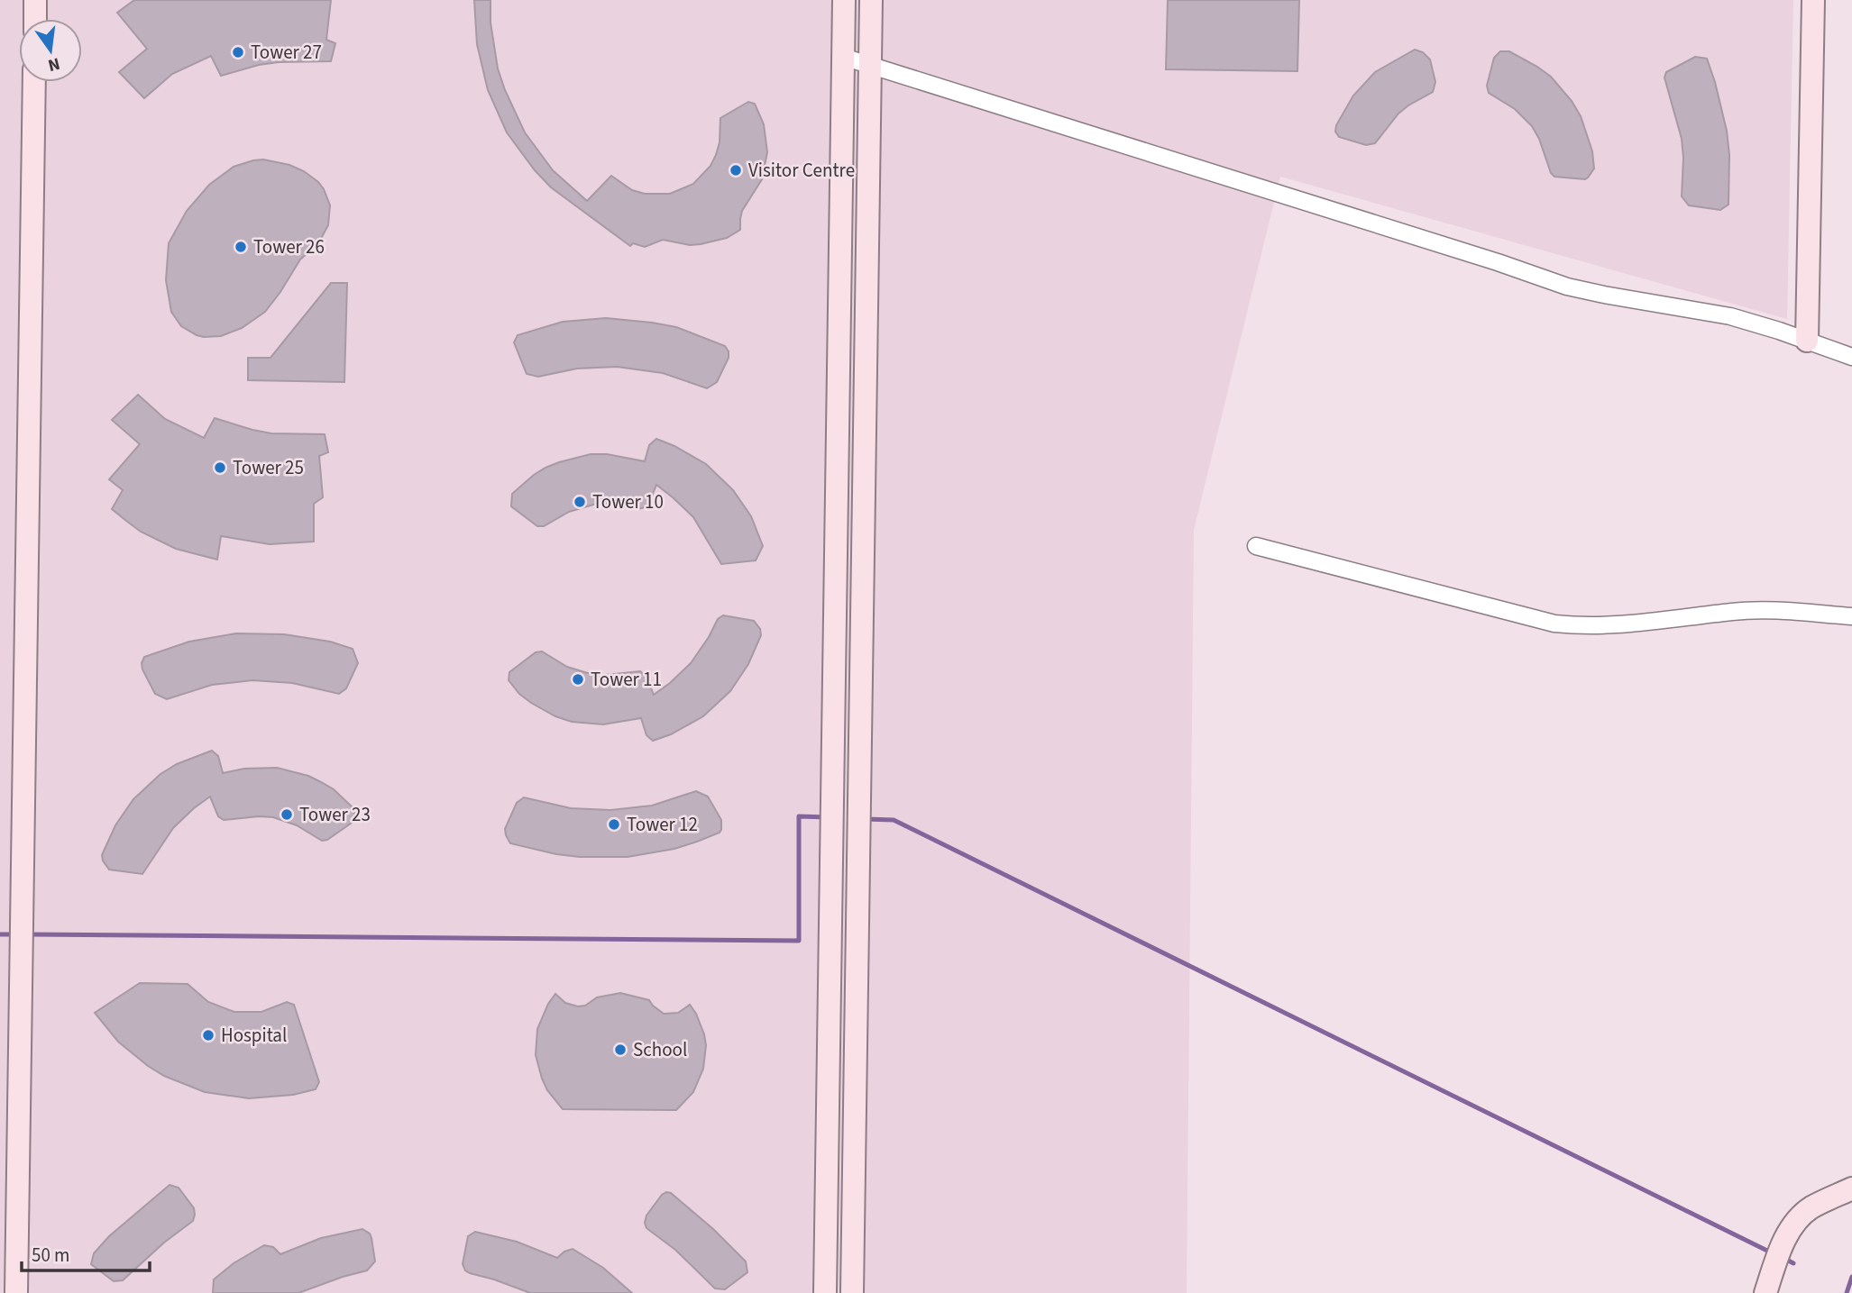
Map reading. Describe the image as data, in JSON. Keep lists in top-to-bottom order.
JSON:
{
  "places": [
    "Tower 27",
    "Visitor Centre",
    "Tower 26",
    "Tower 25",
    "Tower 10",
    "Tower 11",
    "Tower 23",
    "Tower 12",
    "Hospital",
    "School"
  ],
  "scale_bar": "50 m",
  "north": "bottom"
}
